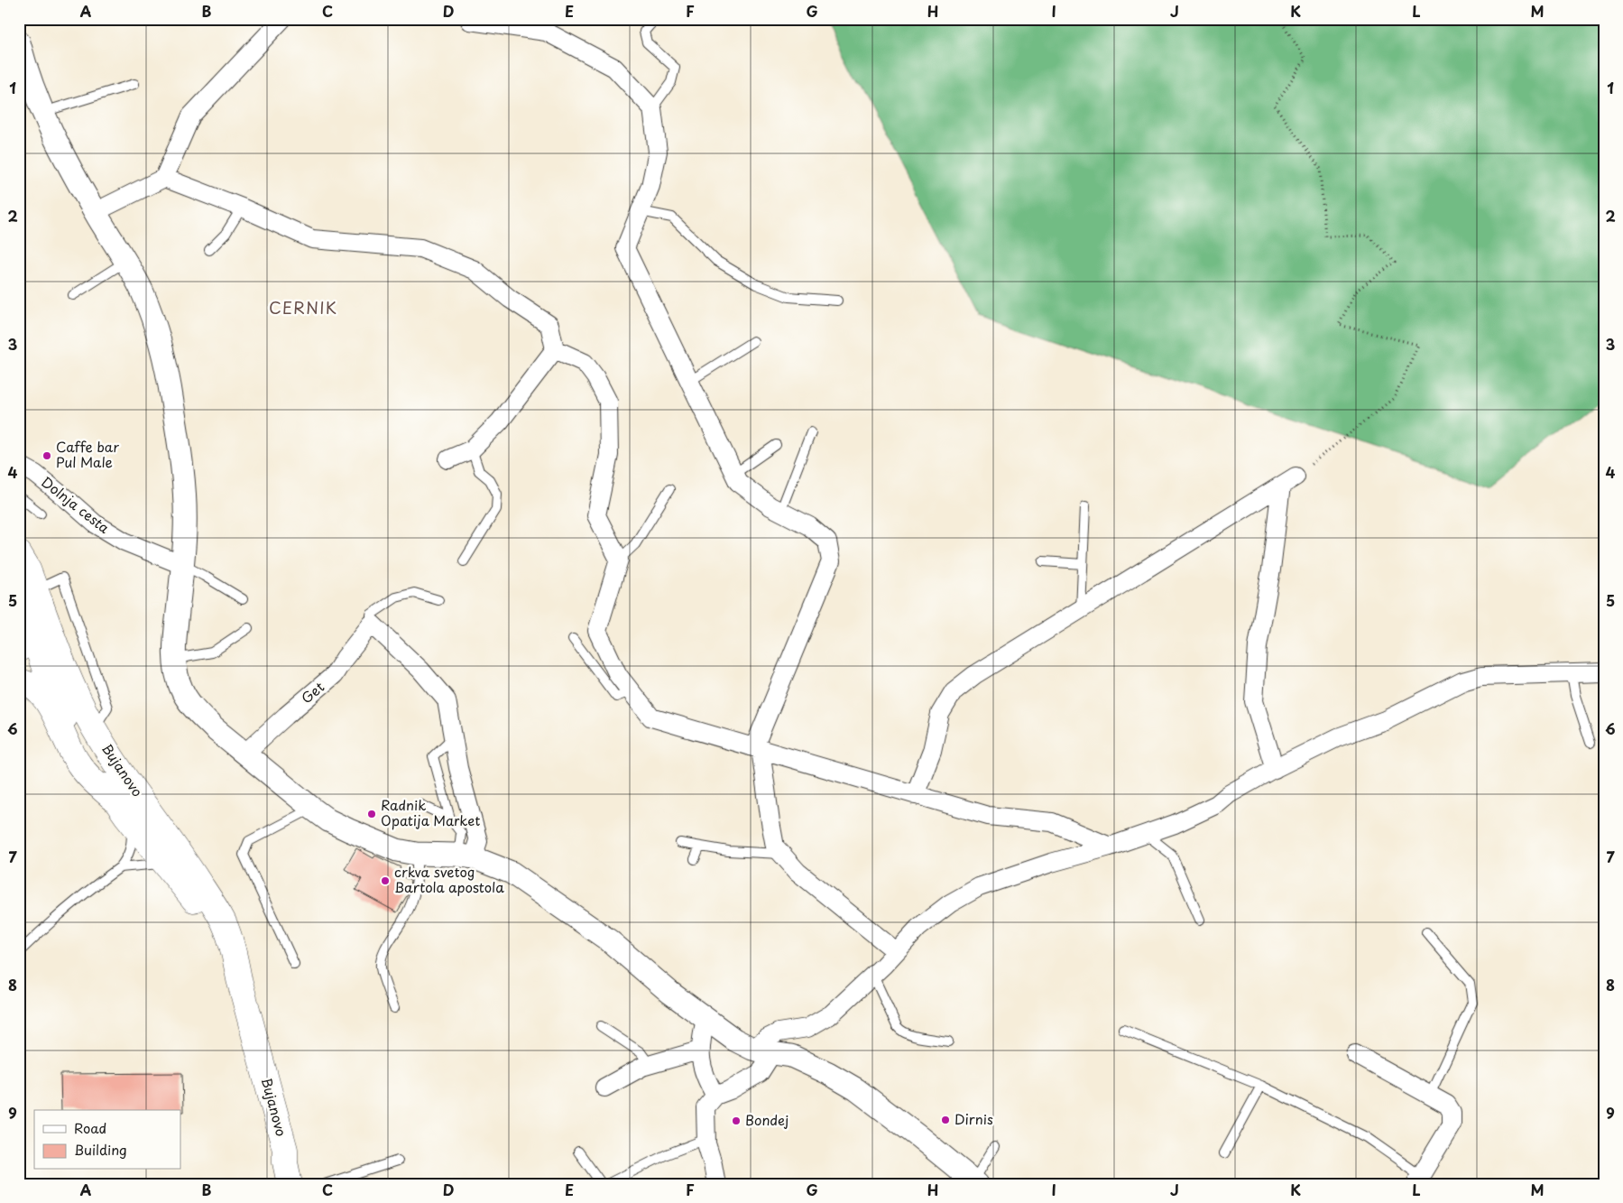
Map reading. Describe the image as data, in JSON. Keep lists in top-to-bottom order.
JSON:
{
  "streets": {
    "main road": ["Bujanovo"],
    "street": ["Dolnja cesta", "Get"]
  },
  "districts": ["CERNIK"],
  "places": [
    "Caffe bar Pul Male",
    "Radnik Opatija Market",
    "crkva svetog Bartola apostola",
    "Dirnis",
    "Bondej"
  ],
  "legend": ["Road", "Building"],
  "grid": {
    "columns": [
      "A",
      "B",
      "C",
      "D",
      "E",
      "F",
      "G",
      "H",
      "I",
      "J",
      "K",
      "L",
      "M"
    ],
    "rows": [
      "1",
      "2",
      "3",
      "4",
      "5",
      "6",
      "7",
      "8",
      "9"
    ]
  }
}
